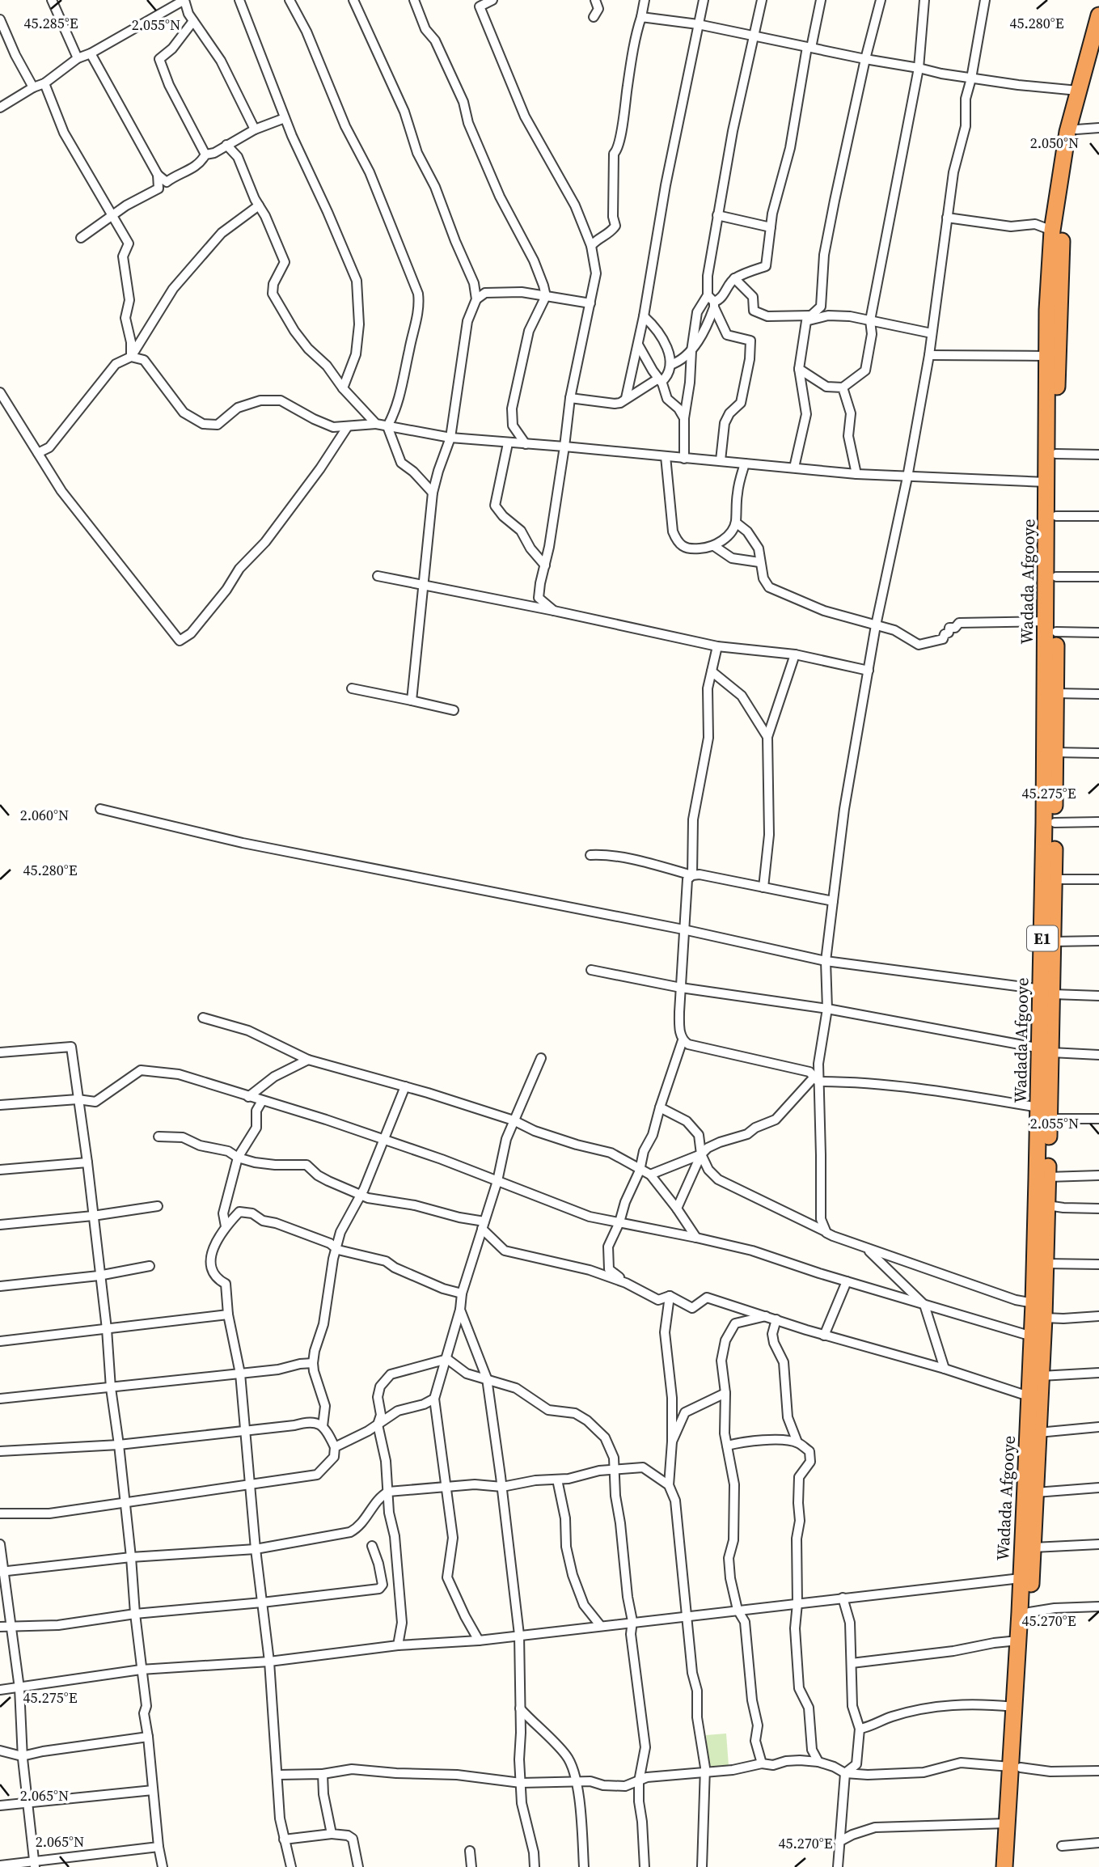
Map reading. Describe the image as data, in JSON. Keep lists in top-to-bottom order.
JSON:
{
  "streets": {
    "highway": ["Wadada Afgooye", "E1"]
  },
  "coordinates": [
    "45.285°E",
    "45.280°E",
    "2.055°N",
    "2.050°N",
    "45.275°E",
    "2.060°N",
    "45.270°E",
    "2.065°N"
  ]
}
